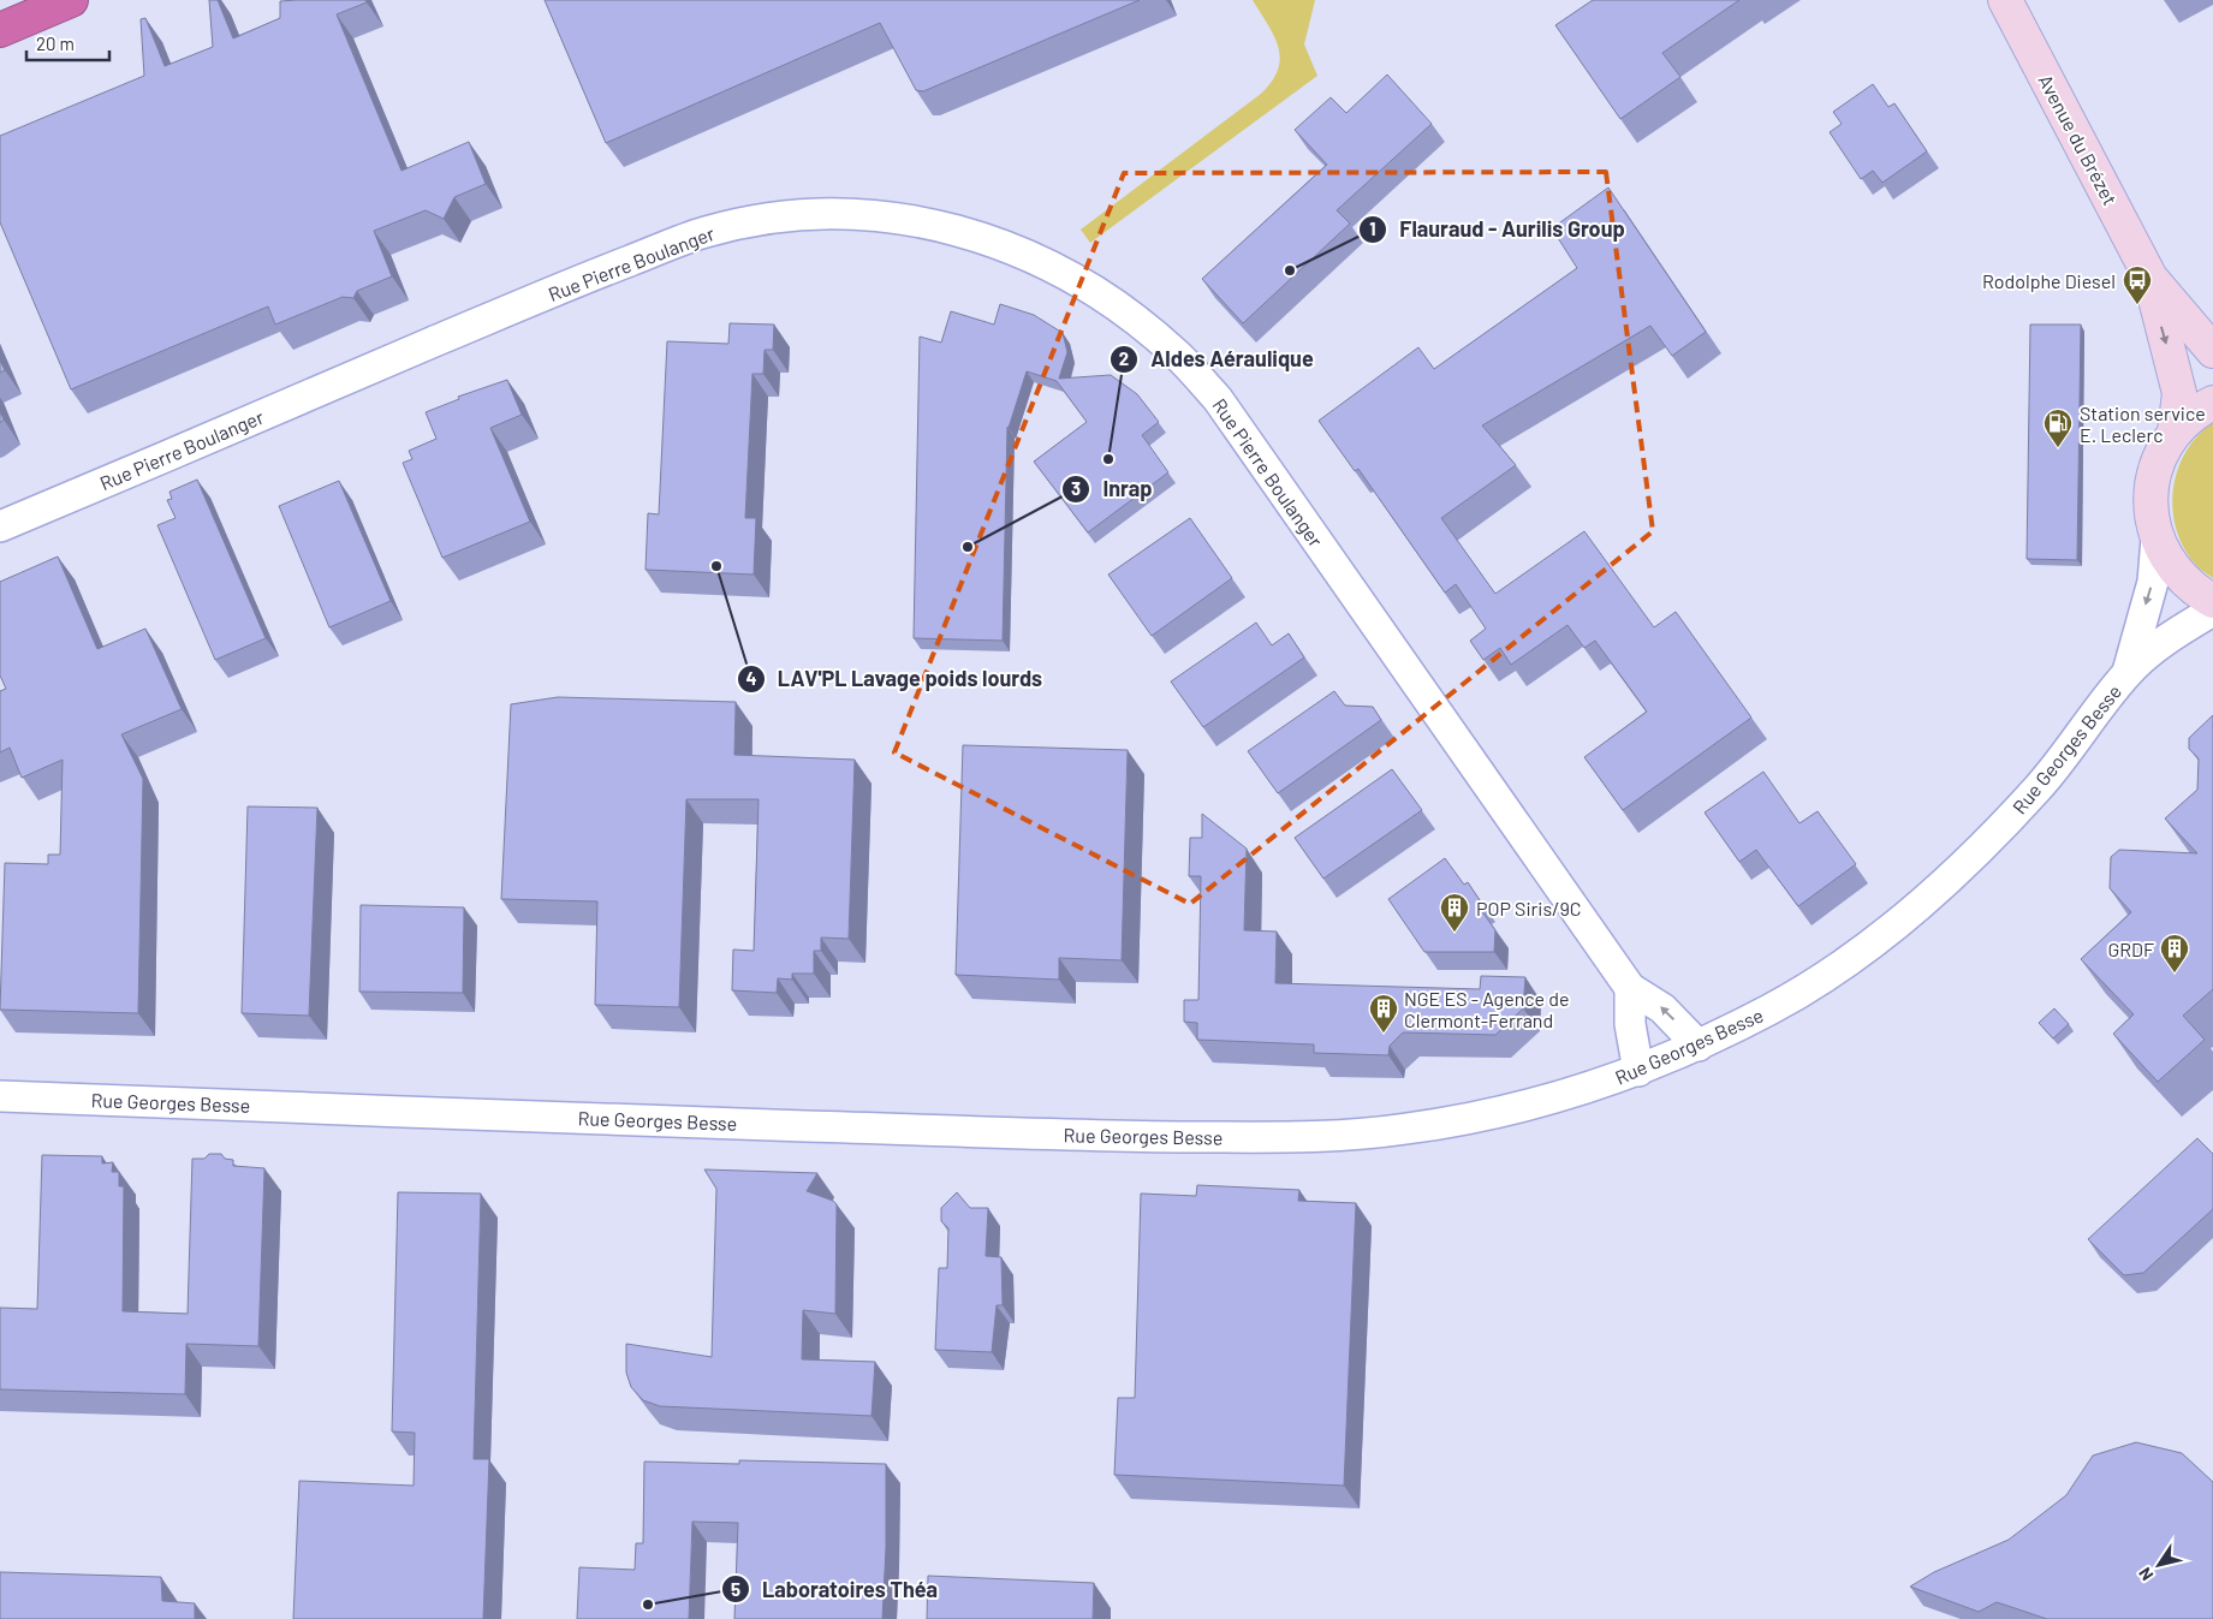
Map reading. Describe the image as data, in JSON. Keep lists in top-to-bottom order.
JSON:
{
  "streets": {
    "street": ["Avenue du Brézet", "Rue Pierre Boulanger", "Rue Georges Besse"]
  },
  "crossings": [
    ["Rue Pierre Boulanger", "Rue Georges Besse"]
  ],
  "places": {
    "other": [
      "Flauraud - Aurilis Group",
      "Aldes Aéraulique",
      "Inrap",
      "LAV'PL Lavage poids lourds",
      "Laboratoires Théa"
    ],
    "bus stop": ["Rodolphe Diesel"],
    "fuel station": ["Station service E. Leclerc"],
    "building": ["POP Siris/9C", "GRDF", "NGE ES - Agence de Clermont-Ferrand"]
  },
  "scale_bar": "20 m",
  "north": "bottom left"
}
